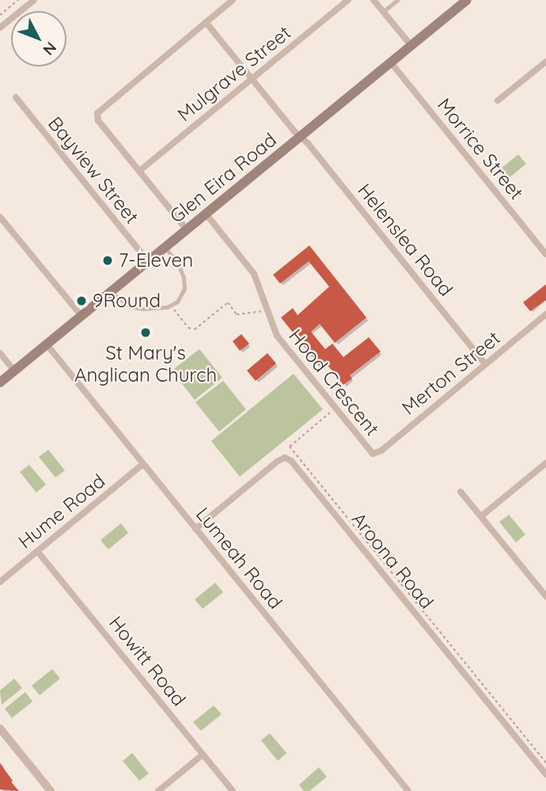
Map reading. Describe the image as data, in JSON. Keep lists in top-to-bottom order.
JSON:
{
  "streets": {
    "main road": ["Glen Eira Road"],
    "street": [
      "Mulgrave Street",
      "Morrice Street",
      "Bayview Street",
      "Helenslea Road",
      "Merton Street",
      "Hood Crescent",
      "Hume Road",
      "Lumeah Road",
      "Aroona Road",
      "Howitt Road"
    ]
  },
  "crossings": [
    ["Mulgrave Street", "Helenslea Road"],
    ["Morrice Street", "Glen Eira Road"],
    ["Bayview Street", "Glen Eira Road"],
    ["Glen Eira Road", "Helenslea Road"],
    ["Glen Eira Road", "Hood Crescent"],
    ["Glen Eira Road", "Lumeah Road"],
    ["Helenslea Road", "Merton Street"],
    ["Merton Street", "Hood Crescent"],
    ["Hume Road", "Lumeah Road"],
    ["Hume Road", "Howitt Road"],
    ["Lumeah Road", "Aroona Road"]
  ],
  "places": ["7-Eleven", "9Round", "St Mary's Anglican Church"],
  "north": "bottom right"
}
